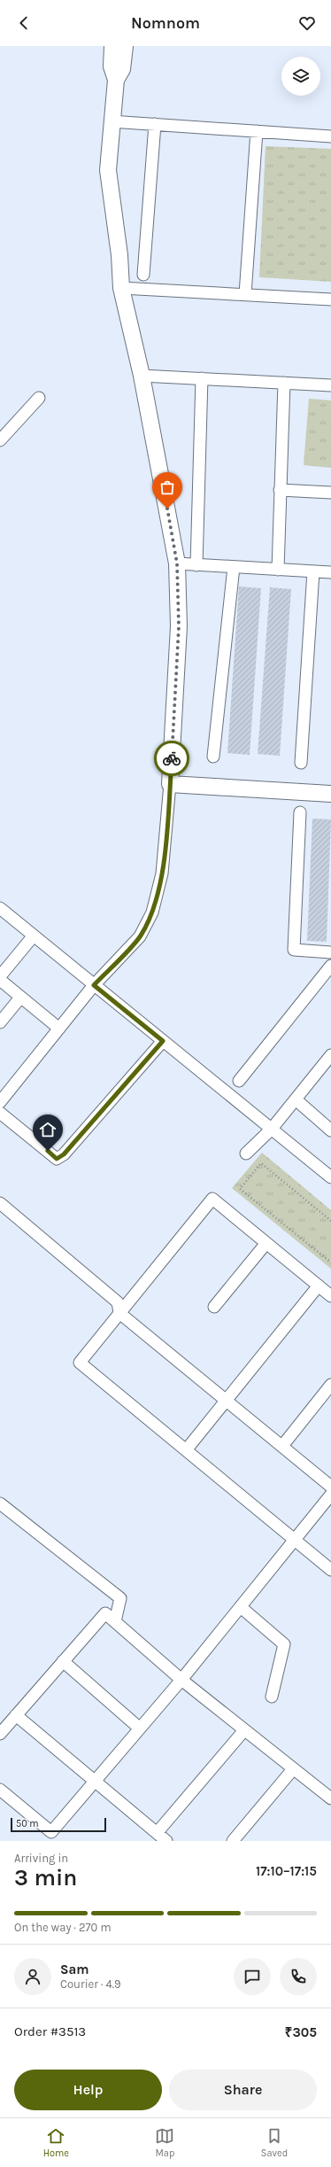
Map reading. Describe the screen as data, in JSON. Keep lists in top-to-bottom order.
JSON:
{
  "scale_bar": "50 m",
  "page": {
    "header": "Nomnom",
    "scale": "50 m",
    "heading": ["3 min", "Arriving in", "17:10–17:15"],
    "panel": [
      "Sam",
      "Courier · 4.9",
      "Order #3513",
      "₹305"
    ],
    "bar": "On the way · 270 m",
    "buttons": ["Help", "Share"],
    "tabs": ["Home", "Map", "Saved"]
  }
}
